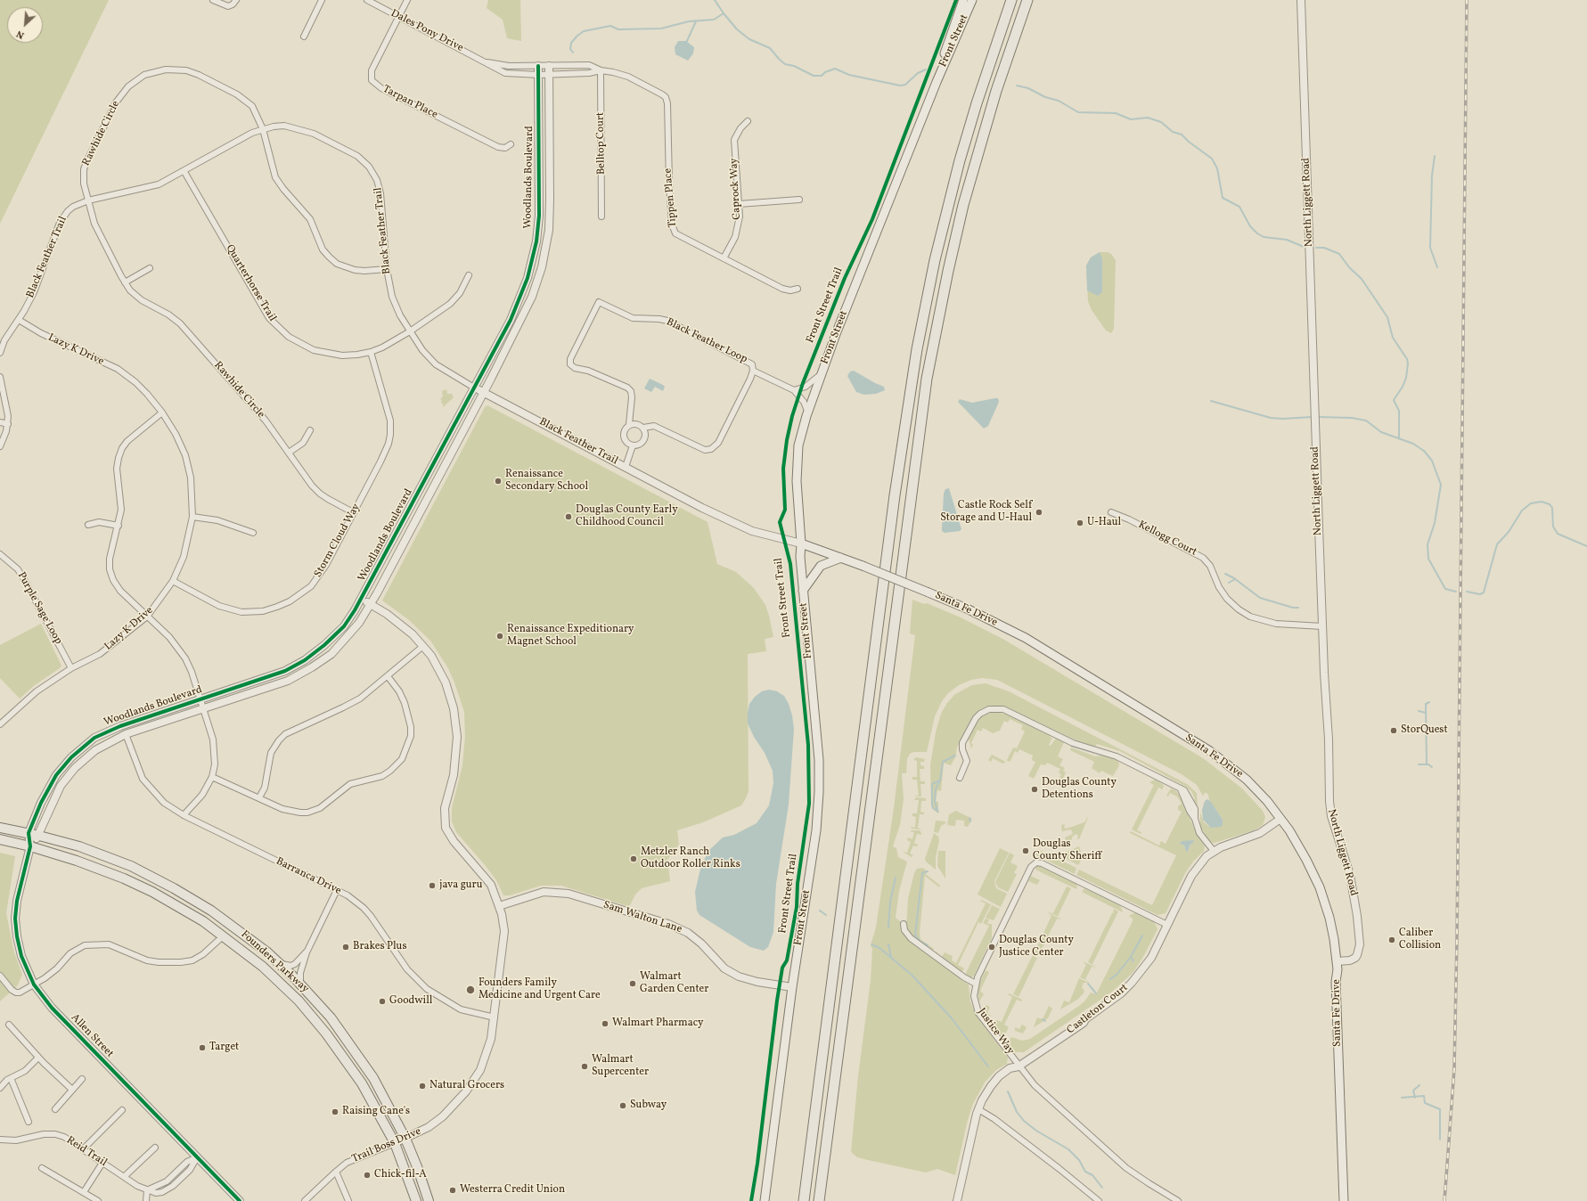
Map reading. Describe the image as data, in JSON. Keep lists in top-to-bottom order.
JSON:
{
  "streets": {
    "highway": ["Founders Parkway"],
    "main road": ["Front Street", "Santa Fe Drive"],
    "street": [
      "Dales Pony Drive",
      "Tarpan Place",
      "Rawhide Circle",
      "Belltop Court",
      "Woodlands Boulevard",
      "Caprock Way",
      "Tippen Place",
      "North Liggett Road",
      "Black Feather Trail",
      "Quarterhorse Trail",
      "Black Feather Loop",
      "Lazy K Drive",
      "Kellogg Court",
      "Storm Cloud Way",
      "Purple Sage Loop",
      "Barranca Drive",
      "Sam Walton Lane",
      "Castleton Court",
      "Justice Way",
      "Allen Street",
      "Trail Boss Drive",
      "Reid Trail"
    ],
    "cycle path": ["Front Street Trail"]
  },
  "crossings": [
    ["Dales Pony Drive", "Tarpan Place"],
    ["Dales Pony Drive", "Woodlands Boulevard"],
    ["Dales Pony Drive", "Tippen Place"],
    ["Front Street", "Black Feather Trail"],
    ["Front Street", "Santa Fe Drive"],
    ["Front Street", "Sam Walton Lane"],
    ["Rawhide Circle", "Black Feather Trail"],
    ["Rawhide Circle", "Storm Cloud Way"],
    ["Belltop Court", "Tippen Place"],
    ["Woodlands Boulevard", "Tippen Place"],
    ["Woodlands Boulevard", "Black Feather Trail"],
    ["Woodlands Boulevard", "Barranca Drive"],
    ["Woodlands Boulevard", "Founders Parkway"],
    ["Woodlands Boulevard", "Allen Street"],
    ["Woodlands Boulevard", "Trail Boss Drive"],
    ["Caprock Way", "Tippen Place"],
    ["North Liggett Road", "Kellogg Court"],
    ["North Liggett Road", "Santa Fe Drive"],
    ["Black Feather Trail", "Quarterhorse Trail"],
    ["Black Feather Trail", "Lazy K Drive"],
    ["Black Feather Trail", "Santa Fe Drive"],
    ["Quarterhorse Trail", "Storm Cloud Way"],
    ["Lazy K Drive", "Storm Cloud Way"],
    ["Lazy K Drive", "Purple Sage Loop"],
    ["Santa Fe Drive", "Castleton Court"],
    ["Barranca Drive", "Trail Boss Drive"],
    ["Sam Walton Lane", "Trail Boss Drive"],
    ["Founders Parkway", "Allen Street"],
    ["Founders Parkway", "Trail Boss Drive"],
    ["Castleton Court", "Justice Way"],
    ["Allen Street", "Reid Trail"]
  ],
  "places": [
    "Renaissance Secondary School",
    "Castle Rock Self Storage and U-Haul",
    "Douglas County Early Childhood Council",
    "U-Haul",
    "Renaissance Expeditionary Magnet School",
    "StorQuest",
    "Douglas County Detentions",
    "Douglas County Sheriff",
    "Metzler Ranch Outdoor Roller Rinks",
    "java guru",
    "Caliber Collision",
    "Brakes Plus",
    "Douglas County Justice Center",
    "Walmart Garden Center",
    "Founders Family Medicine and Urgent Care",
    "Goodwill",
    "Walmart Pharmacy",
    "Target",
    "Walmart Supercenter",
    "Natural Grocers",
    "Subway",
    "Raising Cane's",
    "Chick-fil-A",
    "Westerra Credit Union"
  ],
  "north": "bottom left"
}
